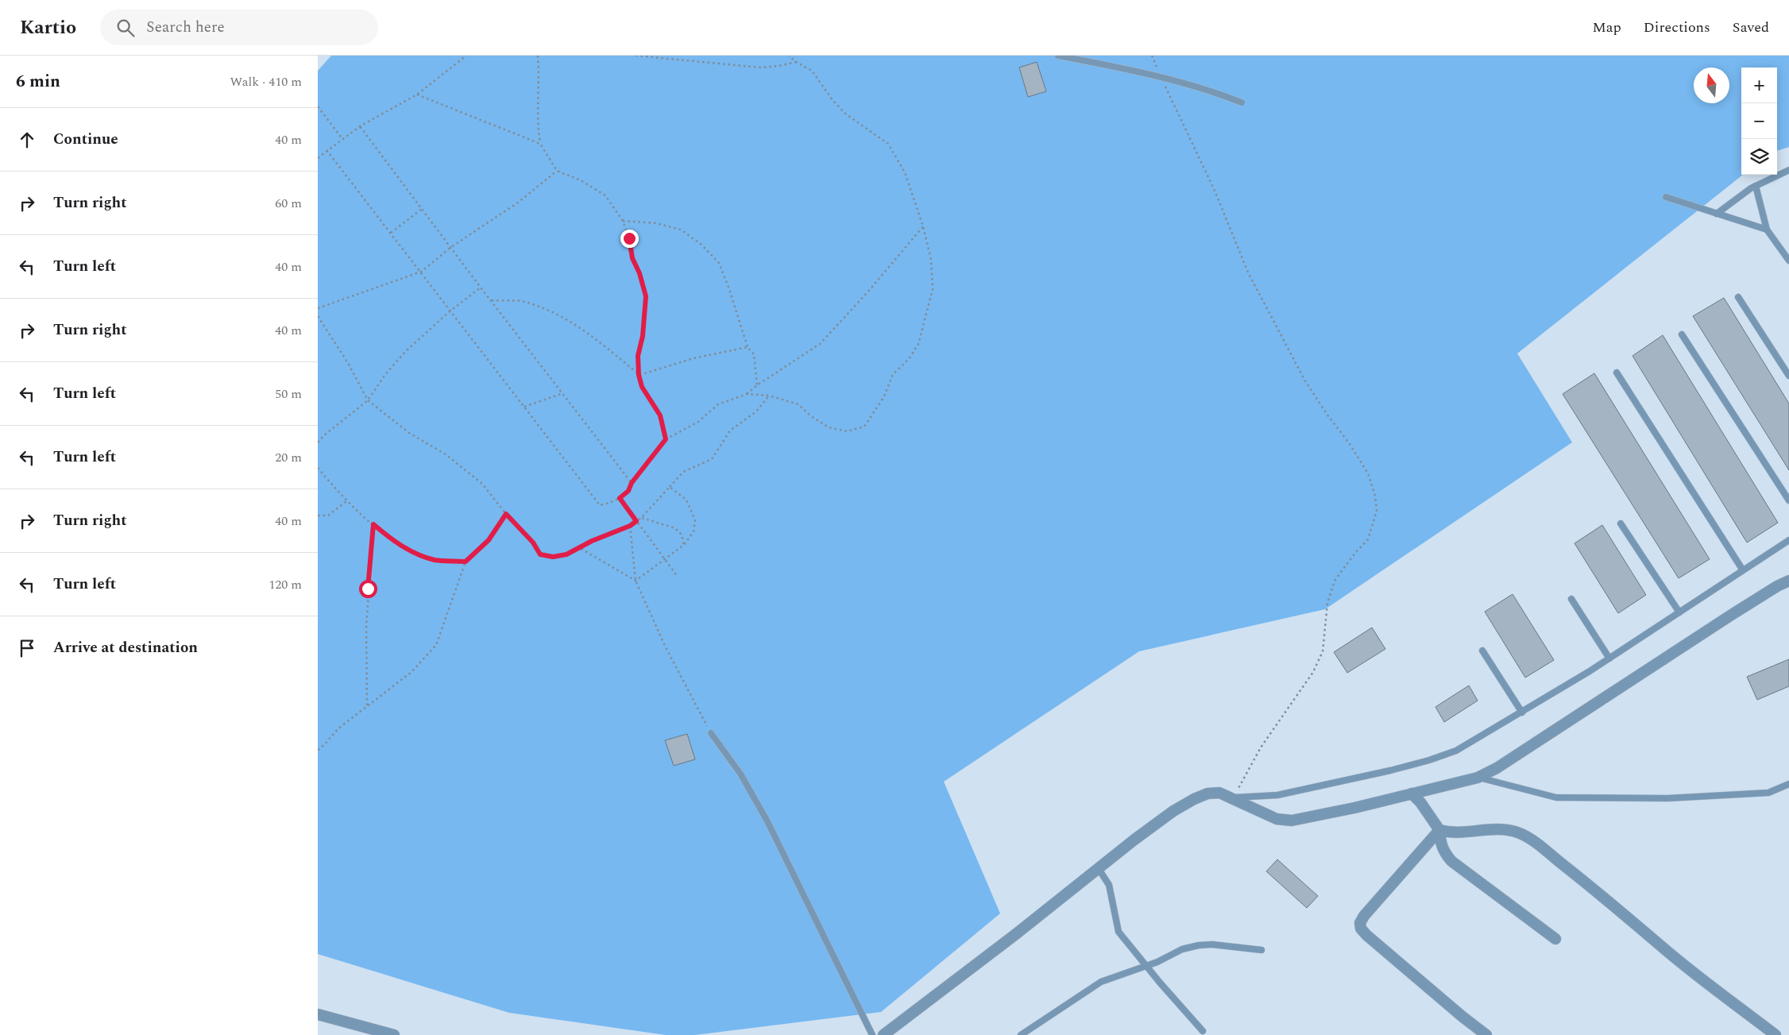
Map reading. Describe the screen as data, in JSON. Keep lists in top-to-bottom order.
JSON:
{
  "north": "top",
  "page": {
    "header": "Kartio",
    "search": "Search here",
    "nav": ["Map", "Directions", "Saved"],
    "heading": ["6 min", "Walk · 410 m"],
    "map_buttons": ["+", "−"],
    "list": [
      ["Continue", "40 m"],
      ["Turn right", "60 m"],
      ["Turn left", "40 m"],
      ["Turn right", "40 m"],
      ["Turn left", "50 m"],
      ["Turn left", "20 m"],
      ["Turn right", "40 m"],
      ["Turn left", "120 m"],
      "Arrive at destination"
    ]
  }
}
